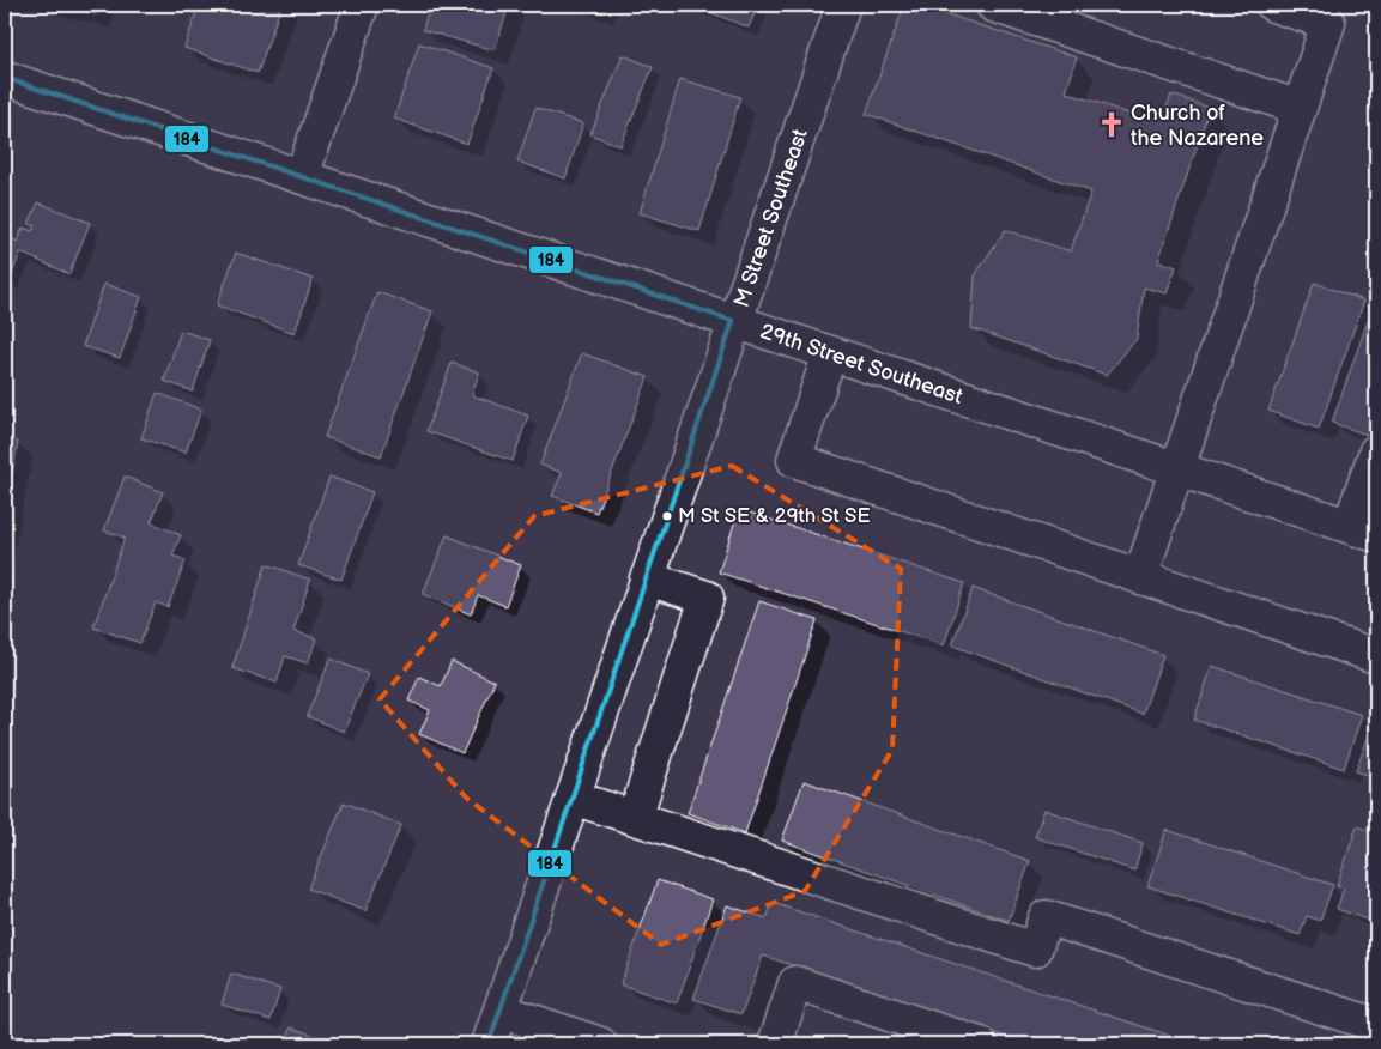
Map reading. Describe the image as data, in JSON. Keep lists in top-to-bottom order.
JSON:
{
  "streets": {
    "street": ["M Street Southeast", "29th Street Southeast"]
  },
  "crossings": [
    ["M Street Southeast", "29th Street Southeast"]
  ],
  "places": {
    "church": ["Church of the Nazarene"],
    "other": ["M St SE & 29th St SE"]
  },
  "lines": ["transit line 184"]
}
